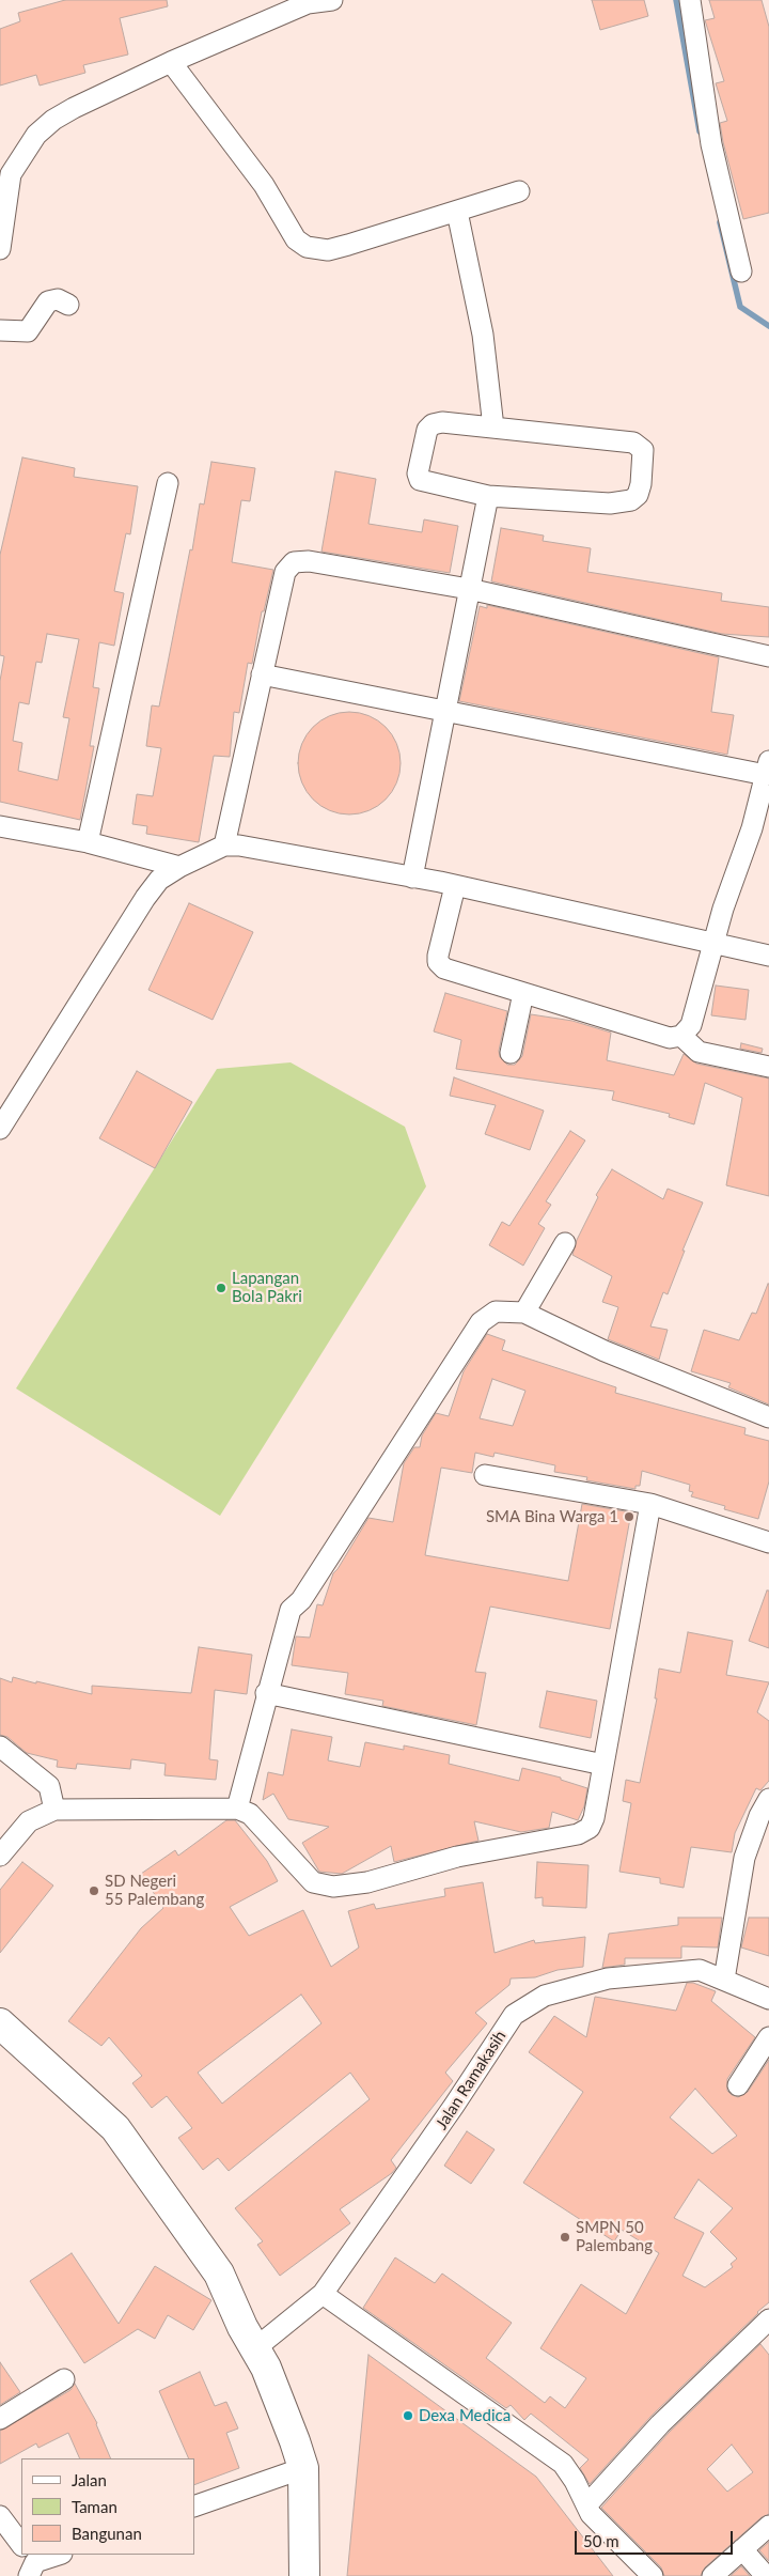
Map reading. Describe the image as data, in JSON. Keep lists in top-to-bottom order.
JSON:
{
  "streets": {
    "street": ["Jalan Ramakasih"]
  },
  "places": [
    "Lapangan Bola Pakri",
    "SMA Bina Warga 1",
    "SD Negeri 55 Palembang",
    "SMPN 50 Palembang",
    "Dexa Medica"
  ],
  "legend": ["Jalan", "Taman", "Bangunan"],
  "scale_bar": "50 m"
}
